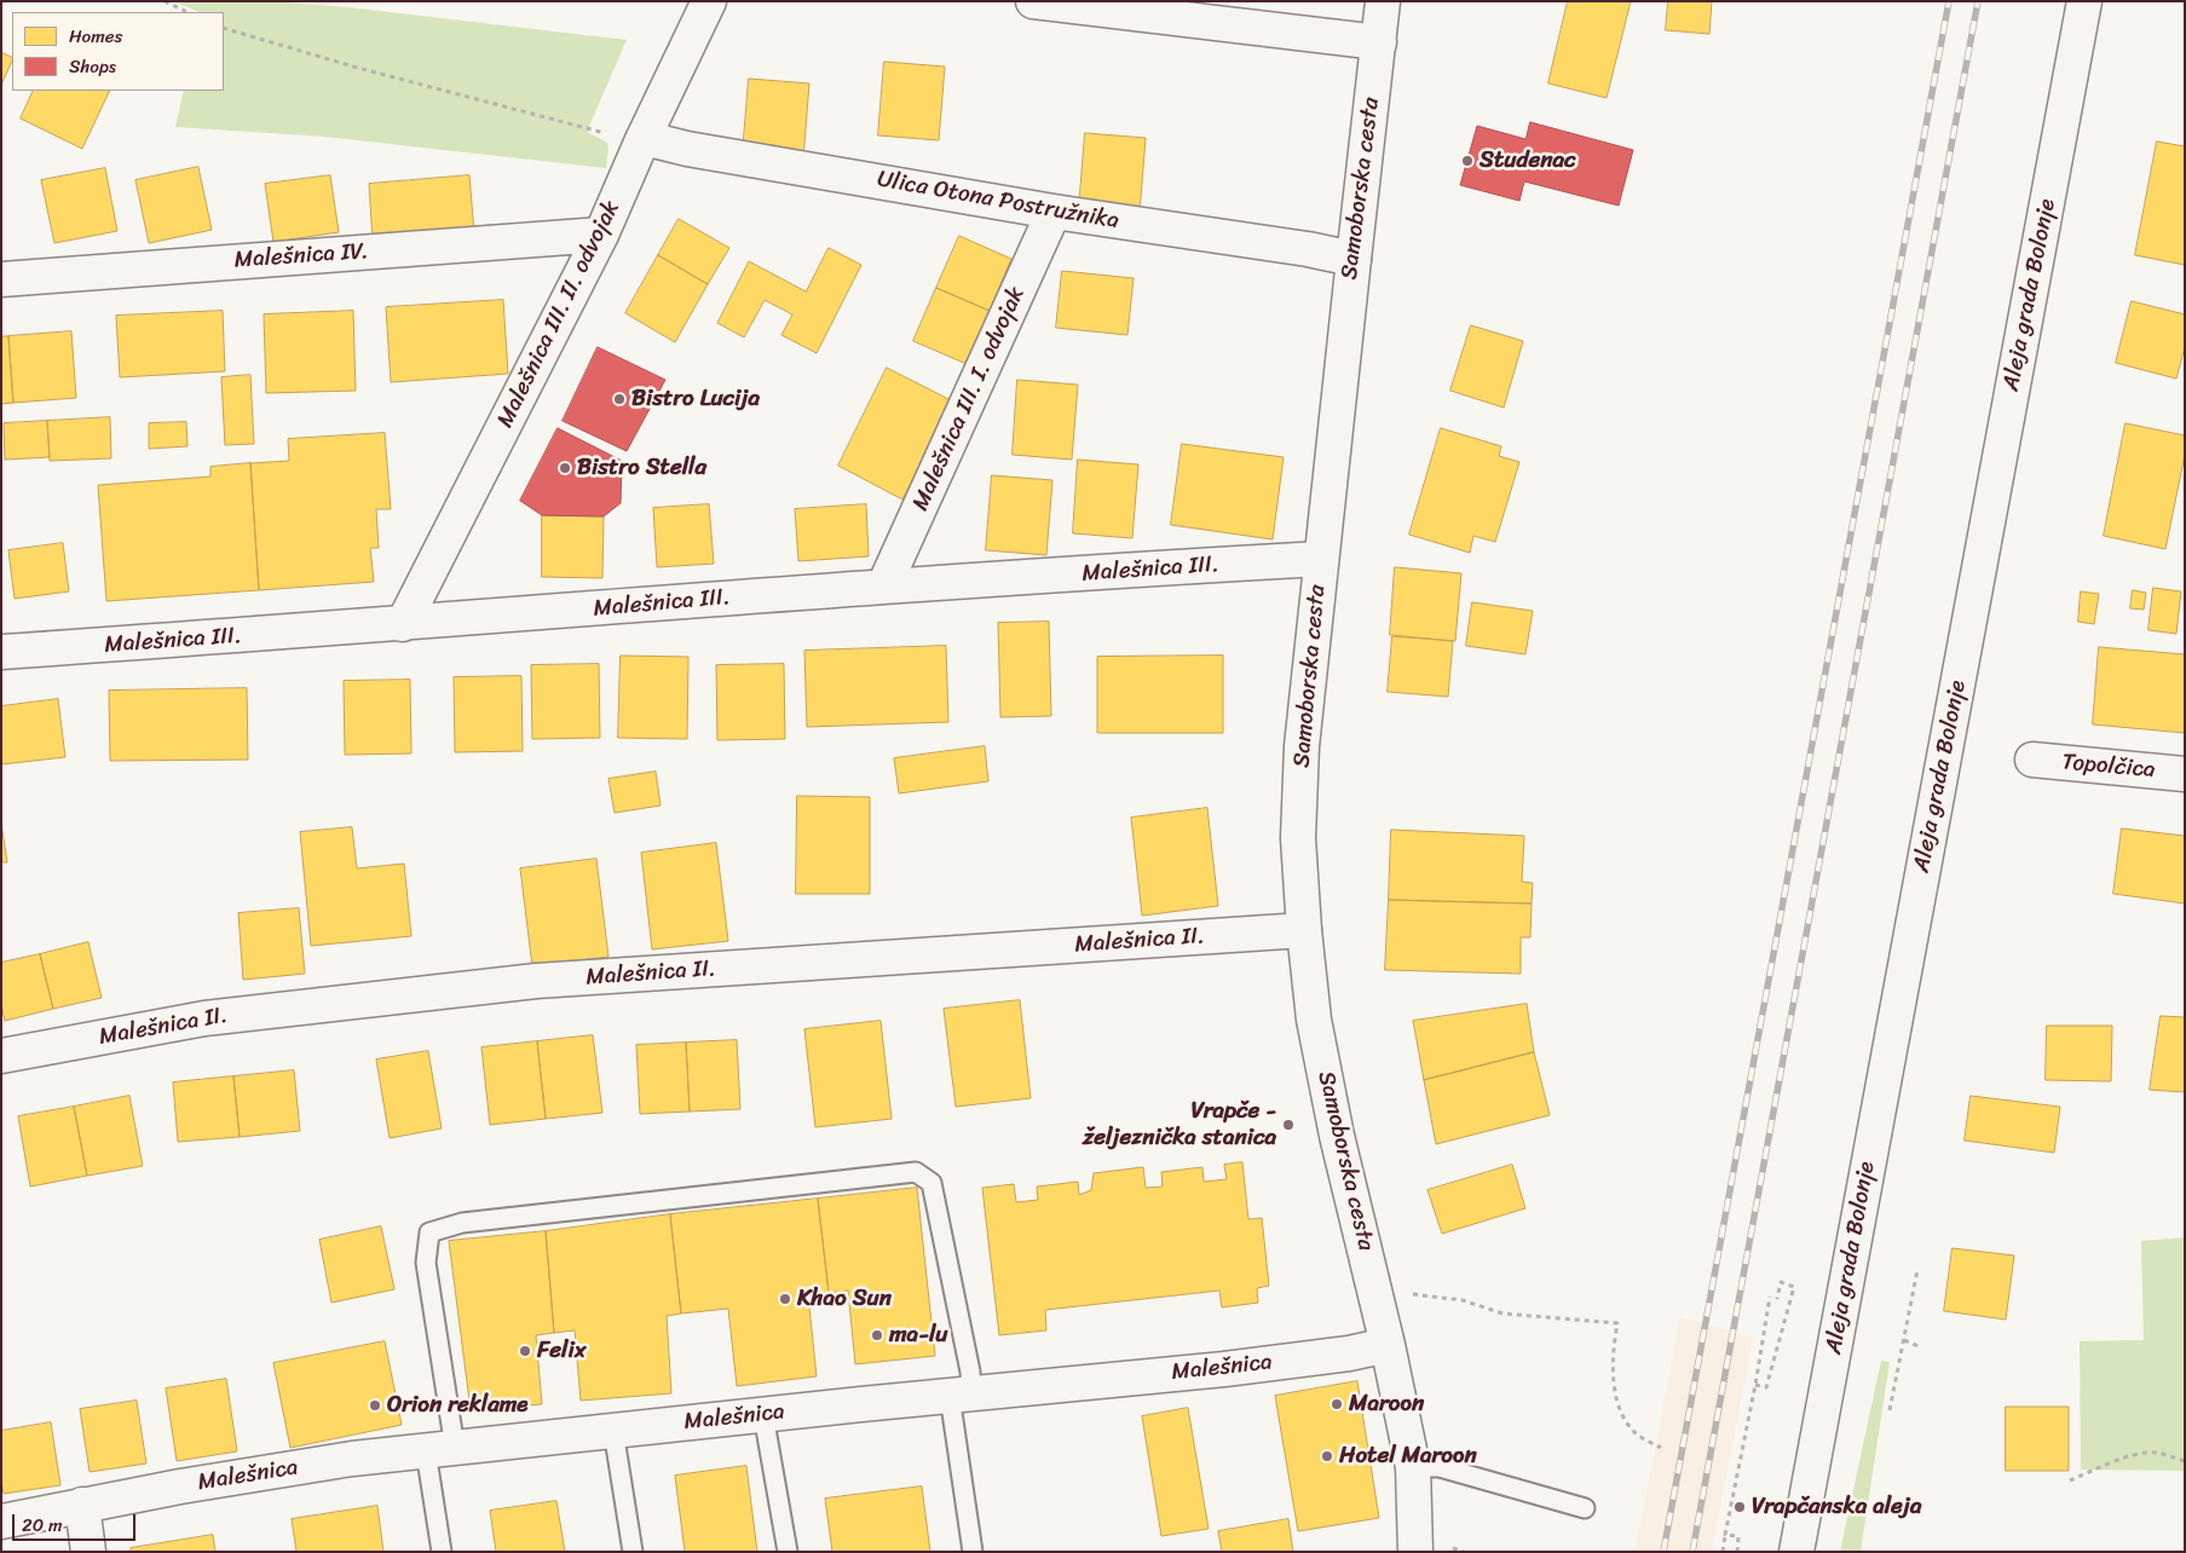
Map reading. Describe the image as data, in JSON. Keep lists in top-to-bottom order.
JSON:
{
  "streets": {
    "street": [
      "Samoborska cesta",
      "Ulica Otona Postružnika",
      "Malešnica IV.",
      "Aleja grada Bolonje",
      "Malešnica III. II. odvojak",
      "Malešnica III. I. odvojak",
      "Malešnica III.",
      "Topolčica",
      "Malešnica II.",
      "Malešnica"
    ]
  },
  "crossings": [
    ["Samoborska cesta", "Ulica Otona Postružnika"],
    ["Samoborska cesta", "Malešnica III."],
    ["Samoborska cesta", "Malešnica II."],
    ["Samoborska cesta", "Malešnica"],
    ["Ulica Otona Postružnika", "Malešnica III. II. odvojak"],
    ["Ulica Otona Postružnika", "Malešnica III. I. odvojak"],
    ["Malešnica IV.", "Malešnica III. II. odvojak"],
    ["Malešnica III. II. odvojak", "Malešnica III."],
    ["Malešnica III. I. odvojak", "Malešnica III."]
  ],
  "places": [
    "Studenac",
    "Bistro Lucija",
    "Bistro Stella",
    "Vrapče - željeznička stanica",
    "Khao Sun",
    "ma-lu",
    "Felix",
    "Maroon",
    "Orion reklame",
    "Hotel Maroon",
    "Vrapčanska aleja"
  ],
  "legend": ["Homes", "Shops"],
  "scale_bar": "20 m"
}
